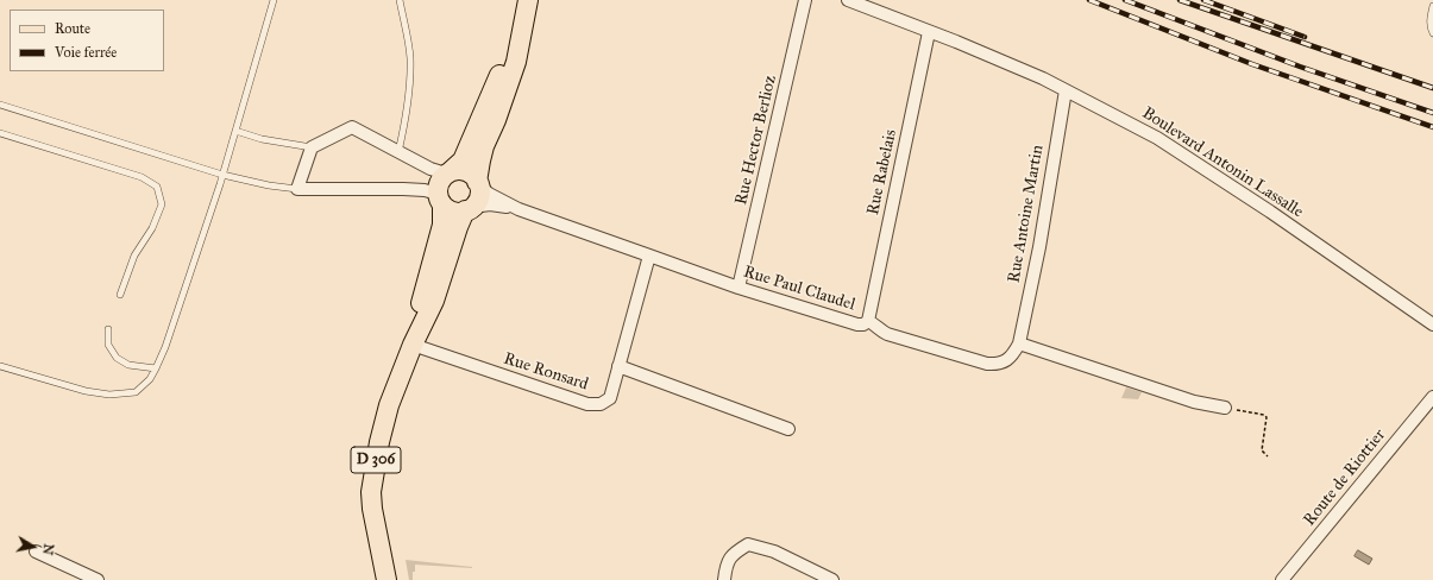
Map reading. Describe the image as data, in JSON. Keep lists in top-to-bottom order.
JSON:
{
  "streets": {
    "main road": ["D 306"],
    "street": [
      "Rue Hector Berlioz",
      "Boulevard Antonin Lassalle",
      "Rue Rabelais",
      "Rue Antoine Martin",
      "Rue Paul Claudel",
      "Rue Ronsard",
      "Route de Riottier"
    ]
  },
  "crossings": [
    ["Rue Hector Berlioz", "Rue Paul Claudel"],
    ["Boulevard Antonin Lassalle", "Rue Rabelais"],
    ["Boulevard Antonin Lassalle", "Rue Antoine Martin"],
    ["Rue Rabelais", "Rue Paul Claudel"],
    ["Rue Antoine Martin", "Rue Paul Claudel"],
    ["Rue Paul Claudel", "Rue Ronsard"],
    ["Rue Paul Claudel", "D 306"],
    ["Rue Ronsard", "D 306"]
  ],
  "legend": ["Route", "Voie ferrée"],
  "north": "right"
}
